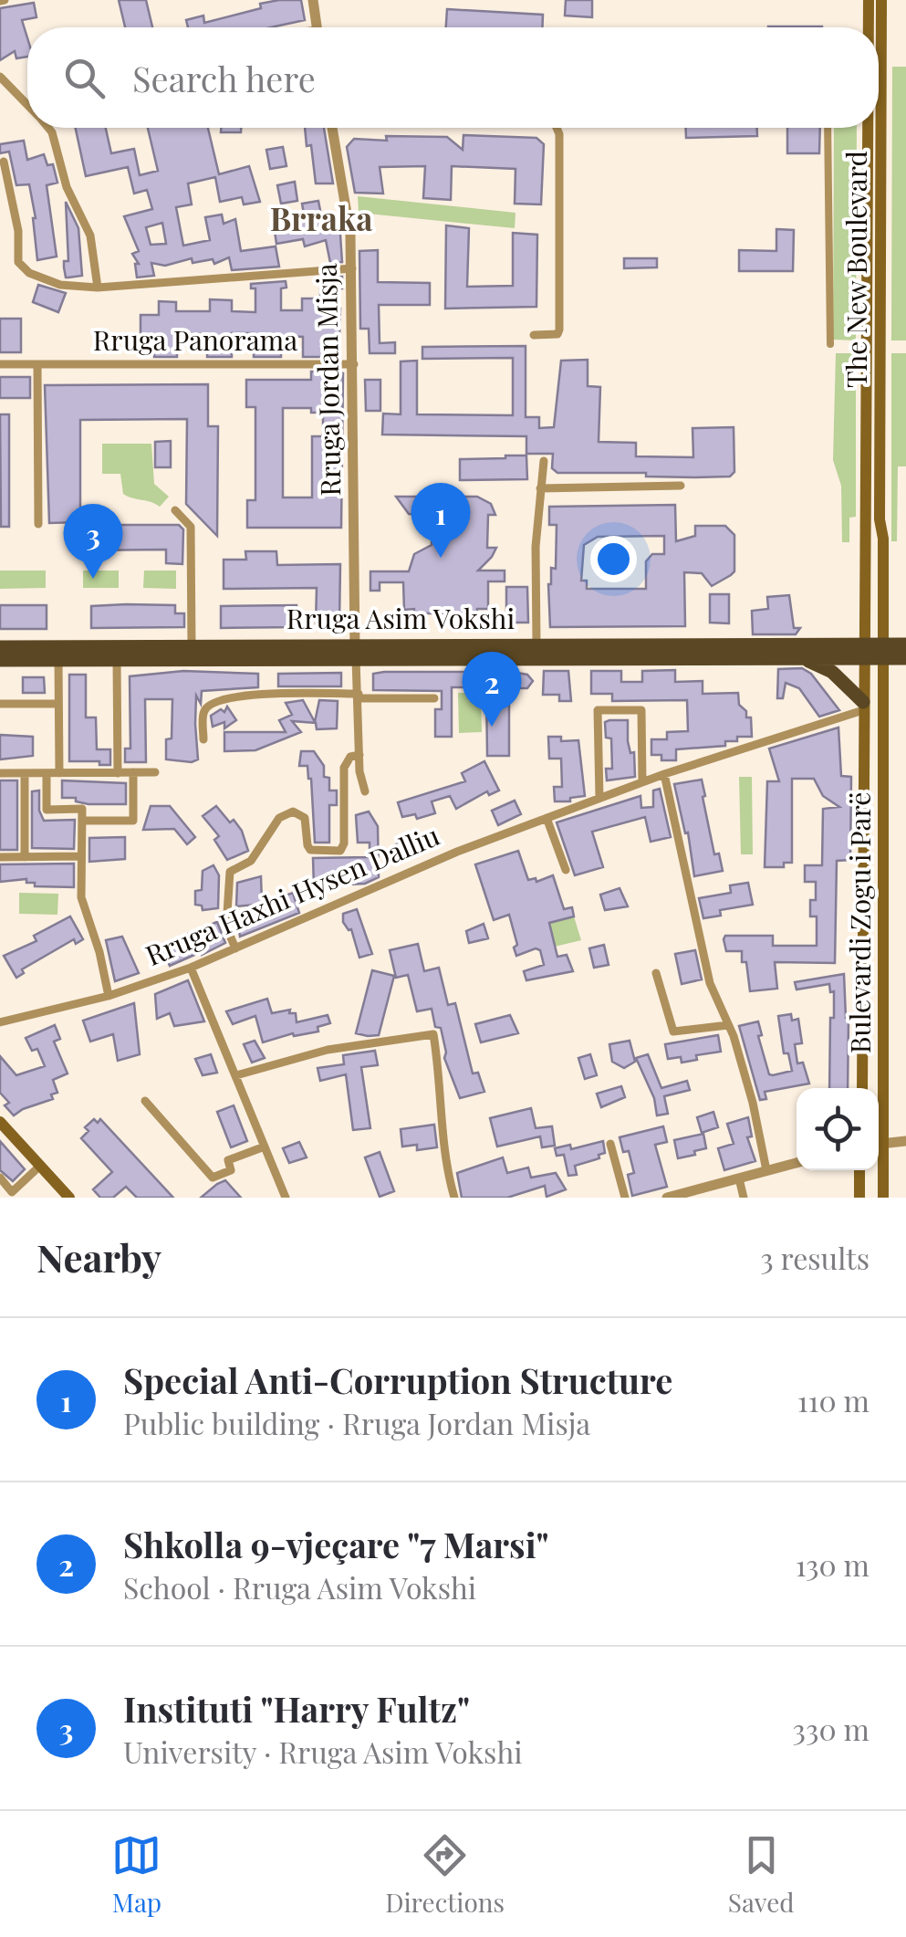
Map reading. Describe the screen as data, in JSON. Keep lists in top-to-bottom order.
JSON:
{
  "streets": {
    "main road": ["The New Boulevard", "Rruga Asim Vokshi", "Bulevardi Zogu i Parë"],
    "street": ["Rruga Panorama", "Rruga Jordan Misja", "Rruga Haxhi Hysen Dalliu"]
  },
  "crossings": [
    ["The New Boulevard", "Bulevardi Zogu i Parë"],
    ["Rruga Panorama", "Rruga Jordan Misja"],
    ["Rruga Jordan Misja", "Rruga Asim Vokshi"],
    ["Rruga Haxhi Hysen Dalliu", "Bulevardi Zogu i Parë"]
  ],
  "districts": ["Brraka"],
  "page": {
    "search": "Search here",
    "pins": ["1", "3", "2"],
    "heading": ["Nearby", "3 results"],
    "list": [
      {
        "mark": "1",
        "name": "Special Anti-Corruption Structure",
        "note": "Public building · Rruga Jordan Misja",
        "value": "110 m"
      },
      {
        "mark": "2",
        "name": "Shkolla 9-vjeçare \"7 Marsi\"",
        "note": "School · Rruga Asim Vokshi",
        "value": "130 m"
      },
      {
        "mark": "3",
        "name": "Instituti \"Harry Fultz\"",
        "note": "University · Rruga Asim Vokshi",
        "value": "330 m"
      }
    ],
    "nav": ["Map", "Directions", "Saved"]
  }
}
